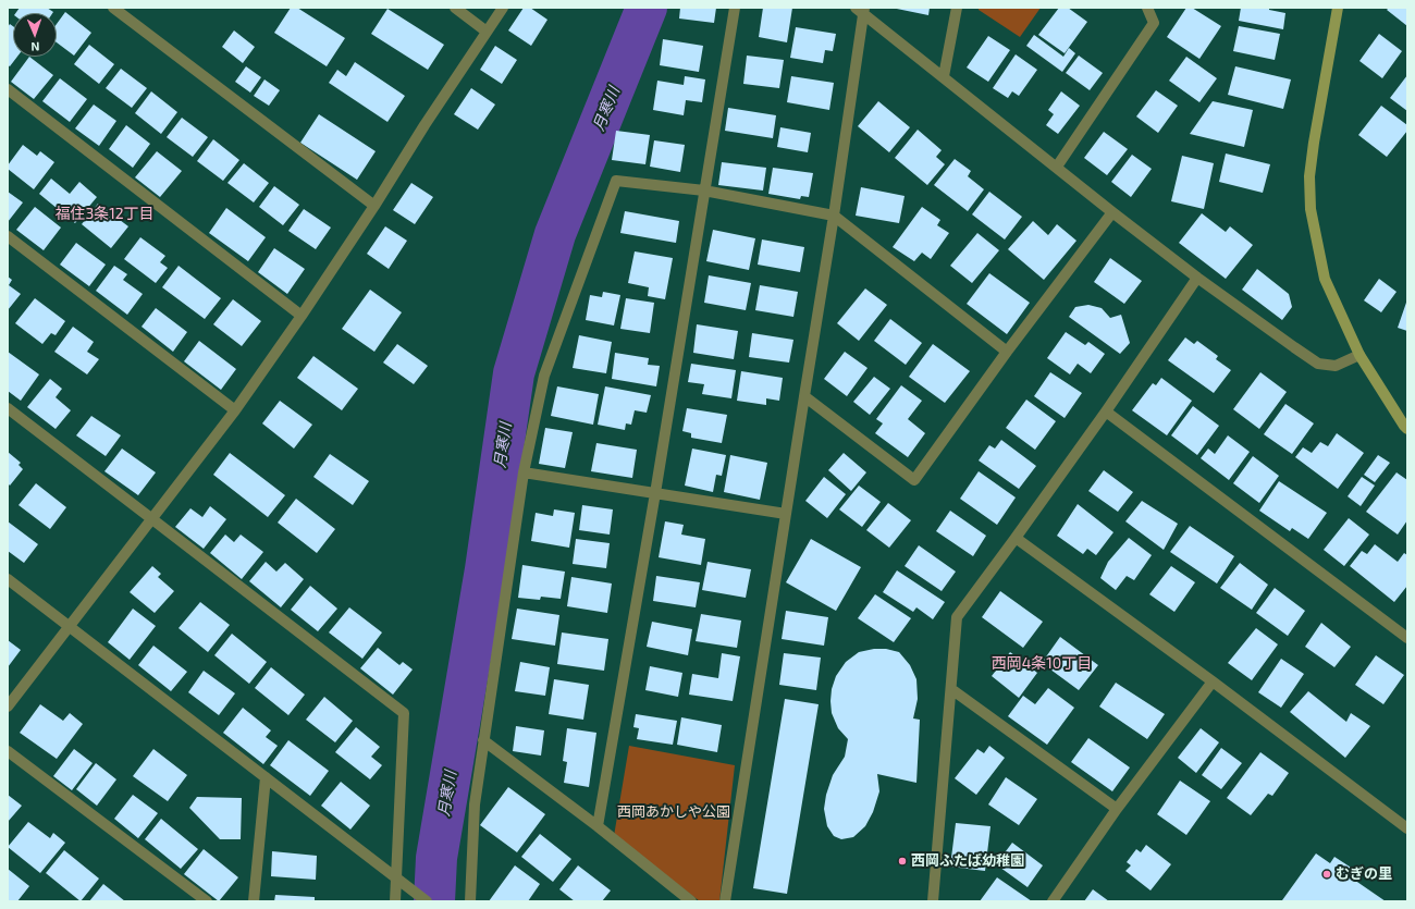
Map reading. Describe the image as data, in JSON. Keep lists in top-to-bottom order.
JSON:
{
  "districts": ["福住3条12丁目", "西岡4条10丁目"],
  "water": ["月寒川"],
  "parks": ["西岡あかしや公園"],
  "places": ["西岡ふたば幼稚園", "むぎの里"],
  "north": "bottom"
}
